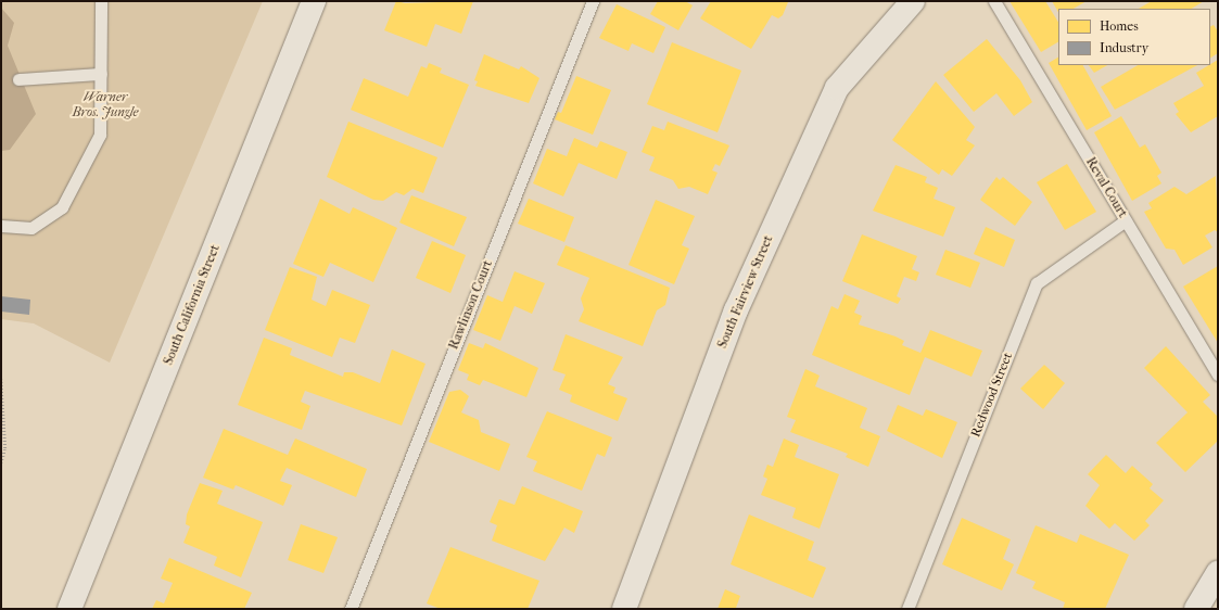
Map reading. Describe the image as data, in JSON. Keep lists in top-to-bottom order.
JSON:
{
  "streets": {
    "street": ["South Fairview Street", "South California Street"],
    "lane": ["Reval Court", "Rawlinson Court", "Redwood Street"]
  },
  "crossings": [
    ["Reval Court", "Redwood Street"]
  ],
  "parks": ["Warner Bros. Jungle"],
  "legend": ["Homes", "Industry"]
}
